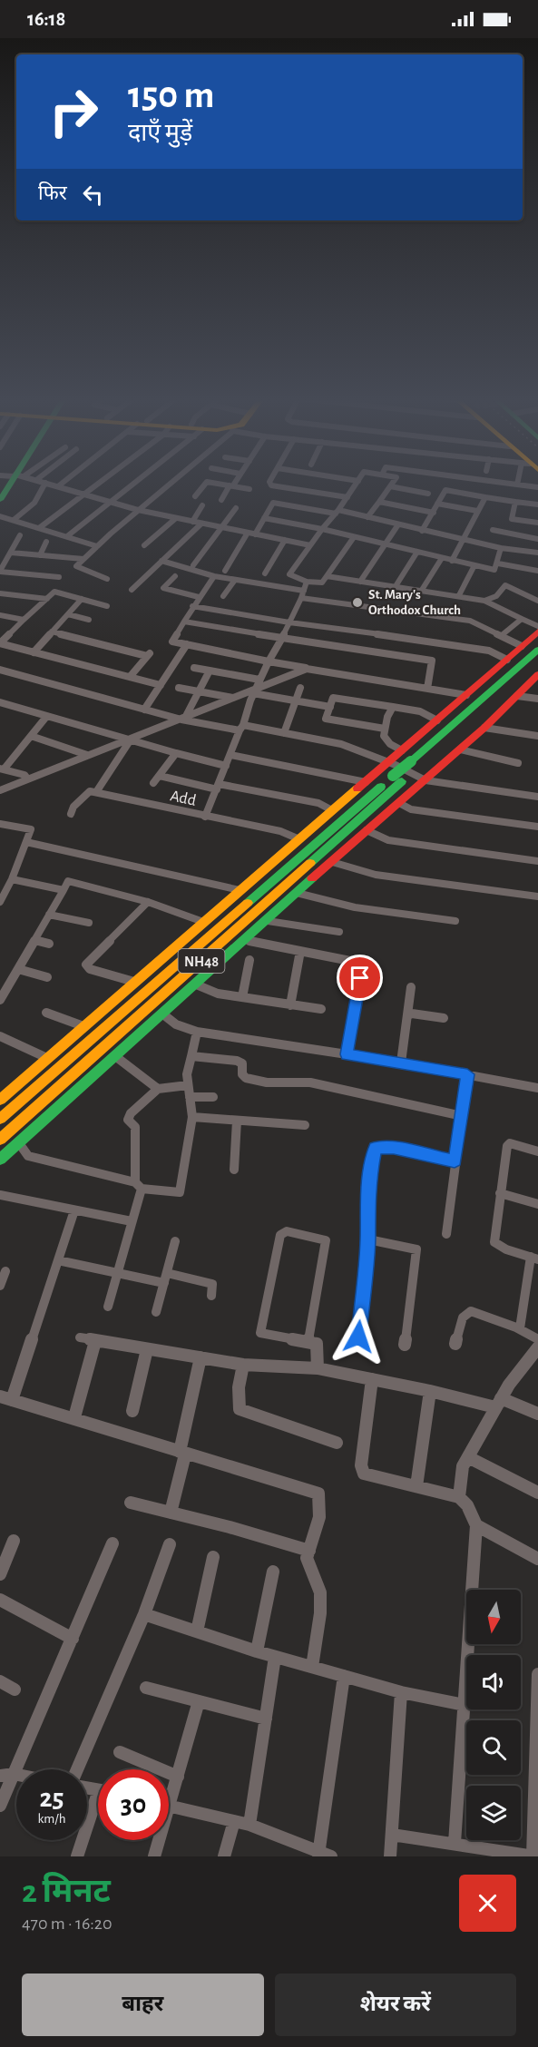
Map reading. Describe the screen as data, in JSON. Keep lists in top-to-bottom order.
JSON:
{
  "streets": {
    "main road": ["NH48"],
    "street": ["Add"]
  },
  "places": ["St. Mary's Orthodox Church"],
  "north": "bottom",
  "page": {
    "status": "16:18",
    "turn": ["150 m", "दाएँ मुड़ें"],
    "then": "फिर",
    "speed": "25 km/h",
    "limit": "30",
    "heading": ["2 मिनट", "470 m · 16:20"],
    "buttons": ["बाहर", "शेयर करें"]
  }
}
